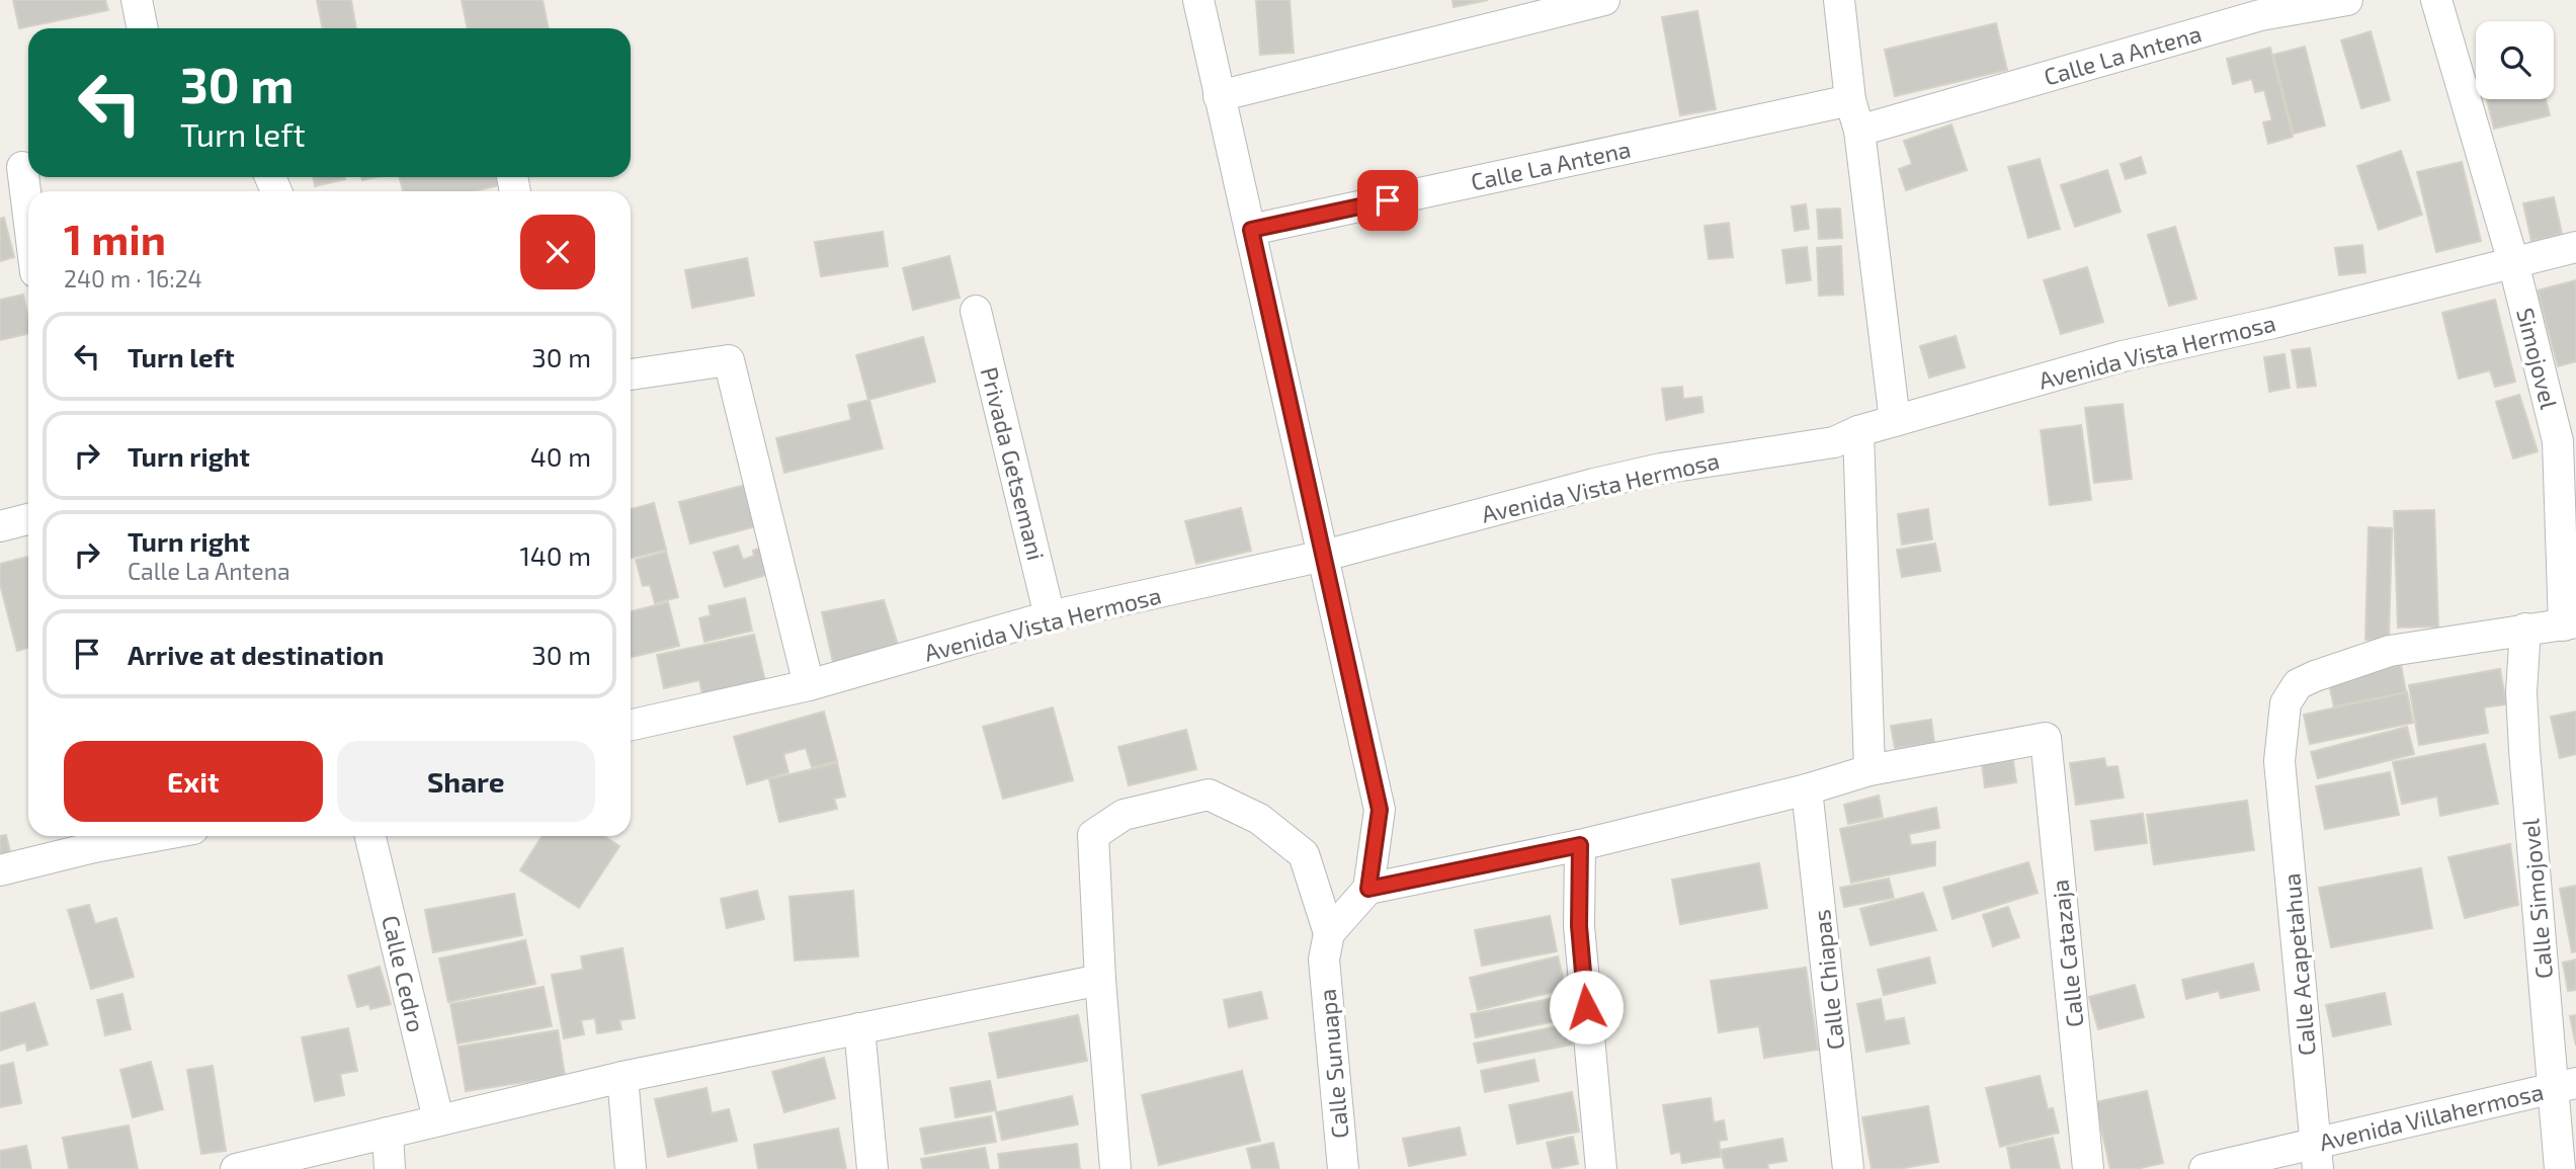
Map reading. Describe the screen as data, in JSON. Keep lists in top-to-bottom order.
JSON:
{
  "streets": {
    "street": [
      "Calle La Antena",
      "Avenida Vista Hermosa",
      "Simojovel",
      "Privada Getsemani",
      "Calle Simojovel",
      "Calle Catazaja",
      "Calle Acapetahua",
      "Calle Cedro",
      "Calle Chiapas",
      "Calle Sunuapa",
      "Avenida Villahermosa"
    ]
  },
  "crossings": [
    ["Avenida Vista Hermosa", "Simojovel"],
    ["Avenida Vista Hermosa", "Privada Getsemani"],
    ["Simojovel", "Calle Acapetahua"],
    ["Calle Simojovel", "Calle Acapetahua"],
    ["Calle Simojovel", "Avenida Villahermosa"],
    ["Calle Acapetahua", "Avenida Villahermosa"]
  ],
  "page": {
    "turn": ["30 m", "Turn left"],
    "heading": ["1 min", "240 m · 16:24"],
    "list": [
      {
        "name": "Turn left",
        "value": "30 m"
      },
      {
        "name": "Turn right",
        "value": "40 m"
      },
      {
        "name": "Turn right",
        "note": "Calle La Antena",
        "value": "140 m"
      },
      {
        "name": "Arrive at destination",
        "value": "30 m"
      }
    ],
    "buttons": ["Exit", "Share"]
  }
}
